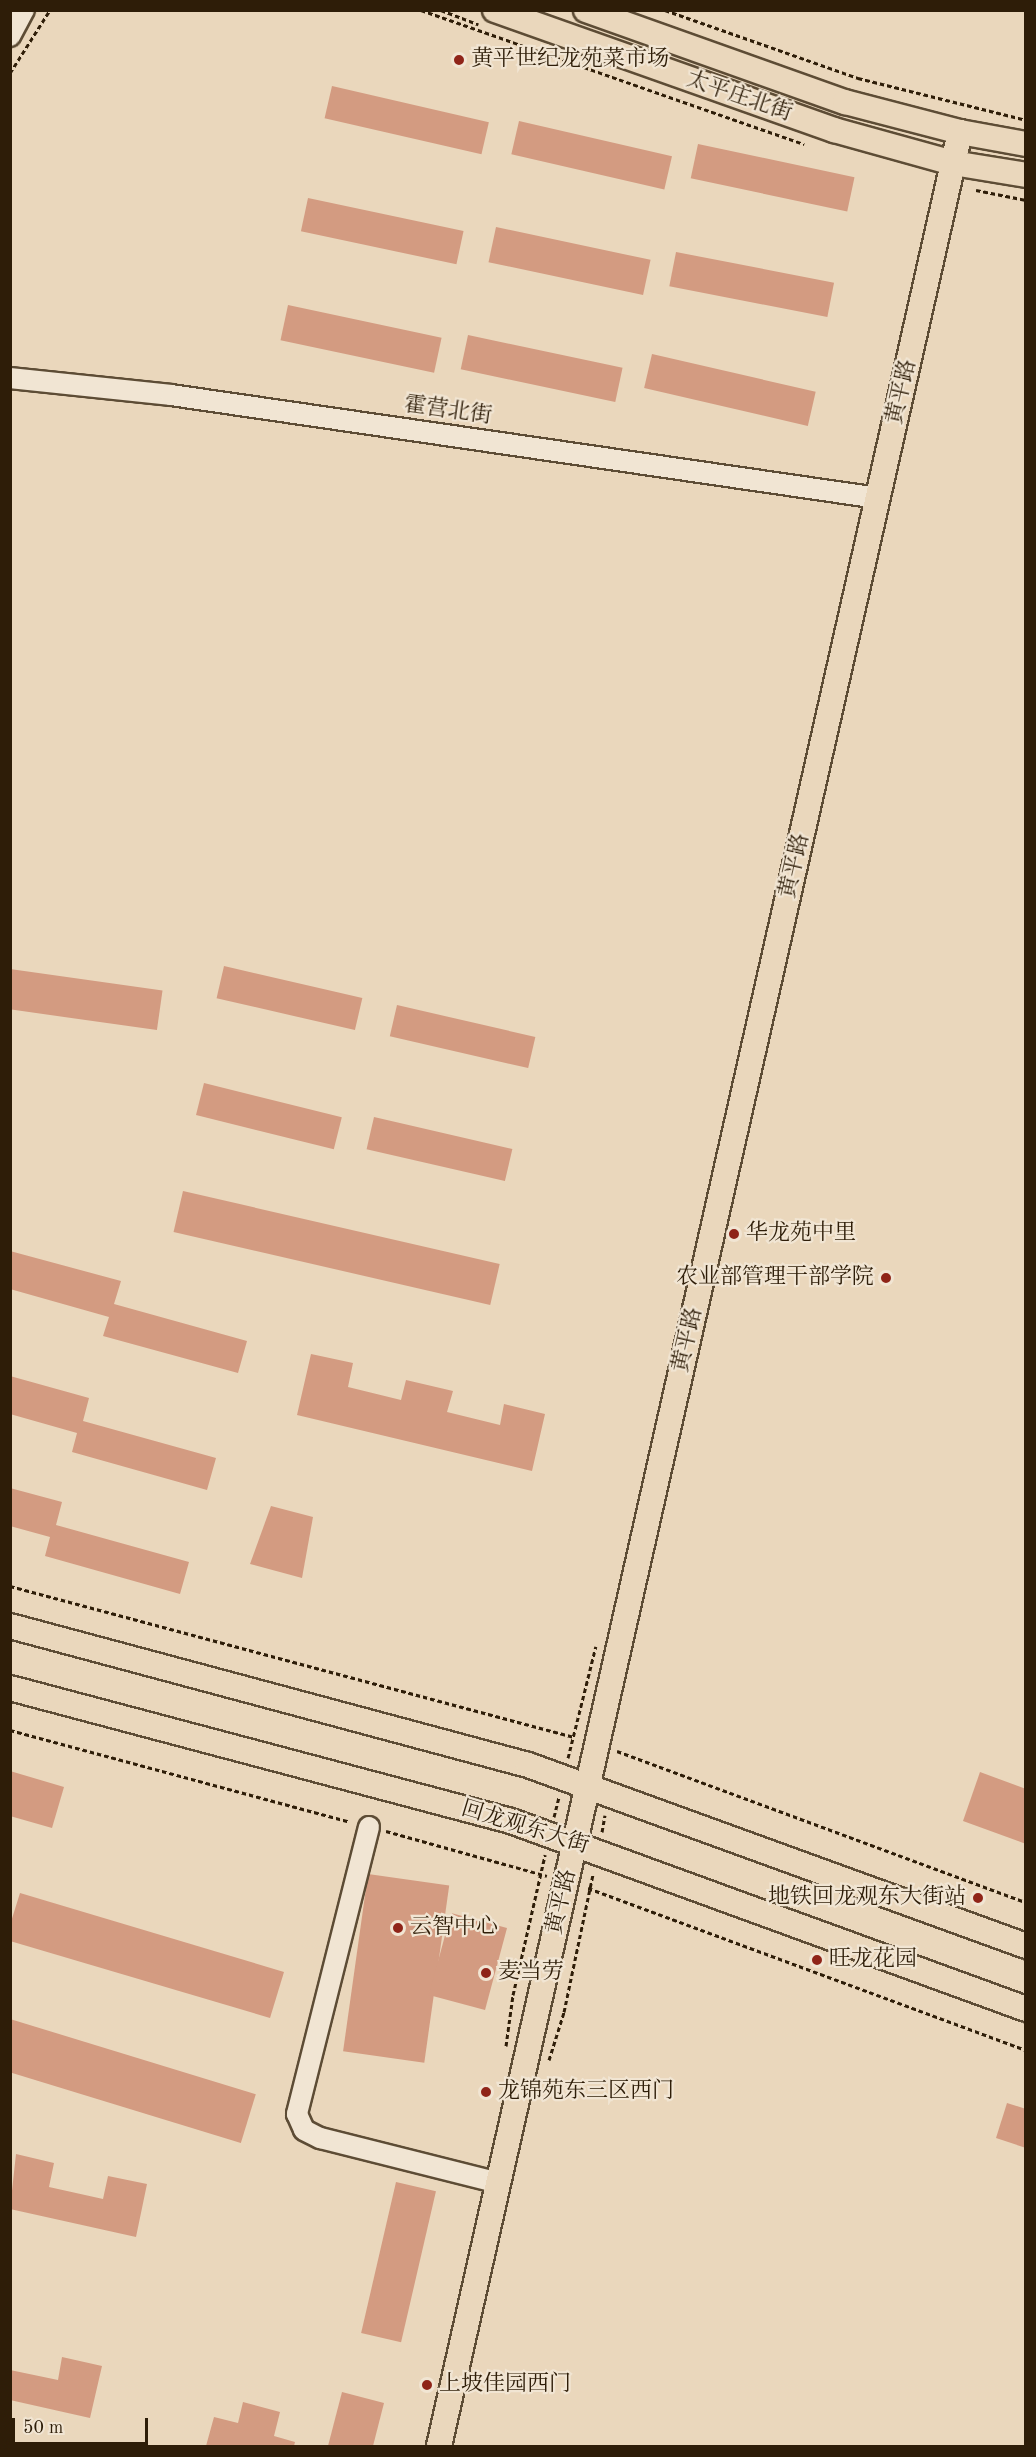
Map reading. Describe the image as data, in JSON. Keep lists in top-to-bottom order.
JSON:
{
  "streets": {
    "main road": ["太平庄北街", "黄平路", "回龙观东大街"],
    "street": ["霍营北街"]
  },
  "crossings": [
    ["太平庄北街", "黄平路"],
    ["黄平路", "霍营北街"],
    ["黄平路", "回龙观东大街"]
  ],
  "places": [
    "黄平世纪龙苑菜市场",
    "华龙苑中里",
    "农业部管理干部学院",
    "地铁回龙观东大街站",
    "云智中心",
    "旺龙花园",
    "麦当劳",
    "龙锦苑东三区西门",
    "上坡佳园西门"
  ],
  "scale_bar": "50 m"
}
